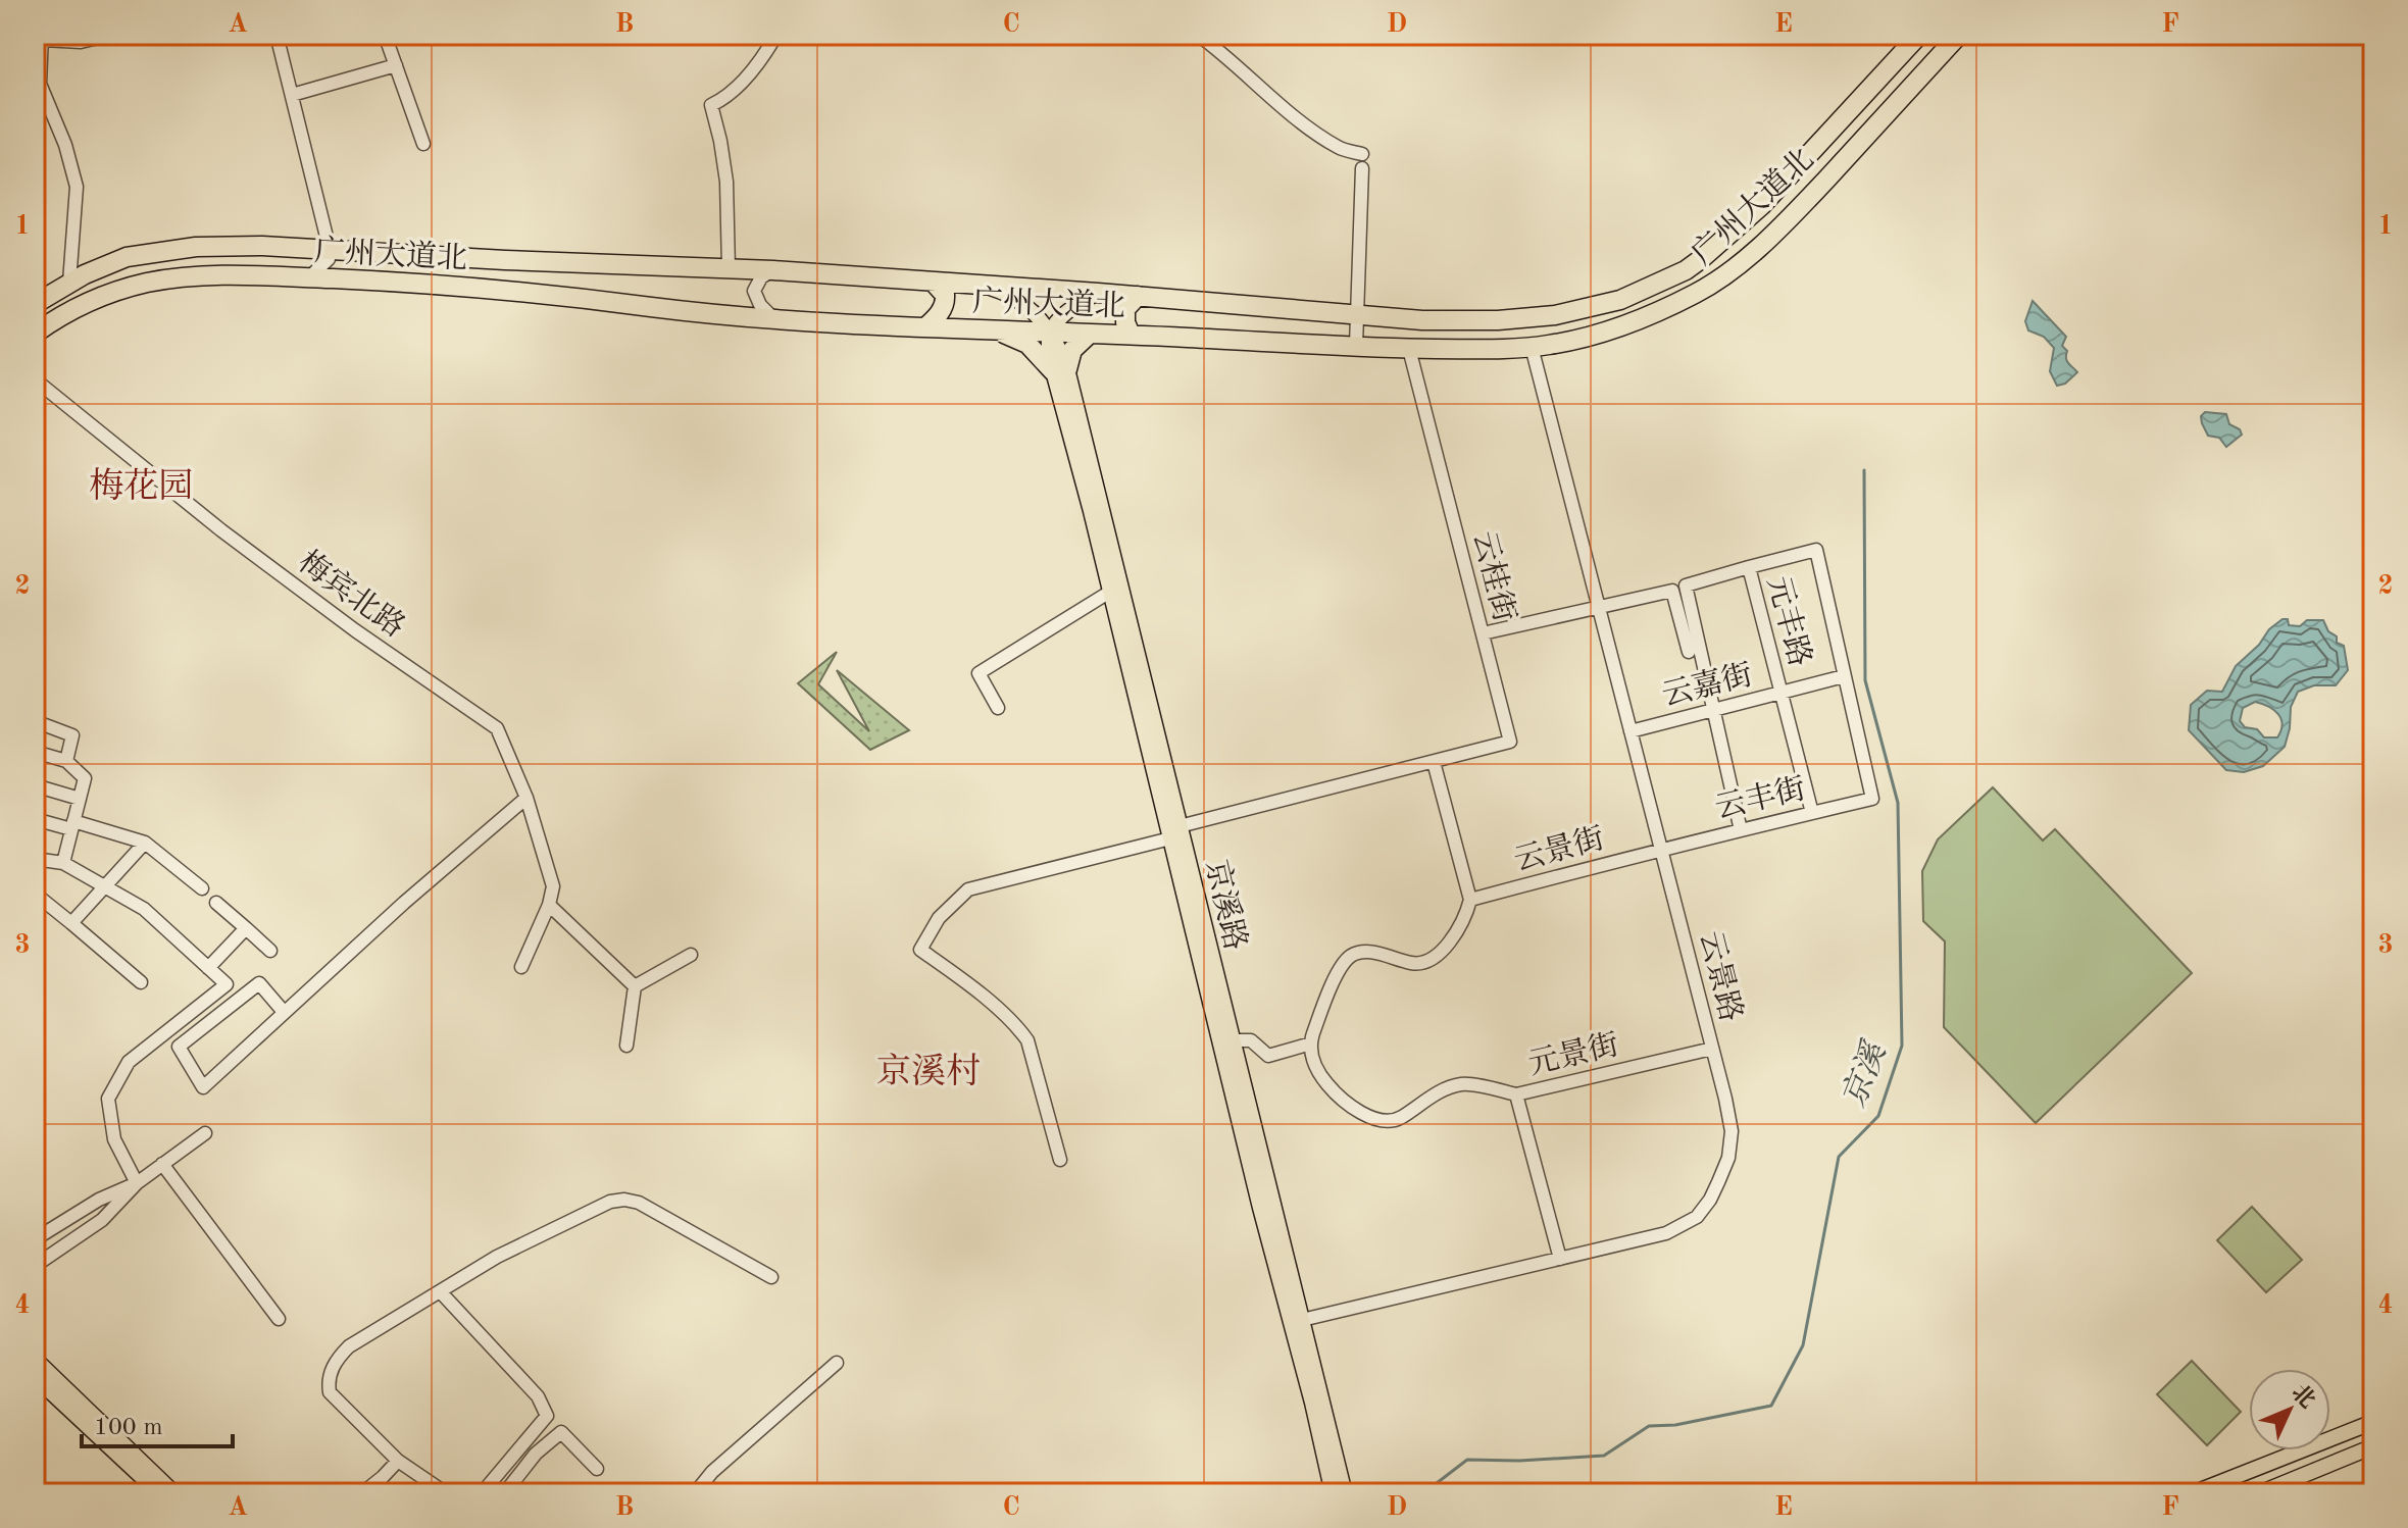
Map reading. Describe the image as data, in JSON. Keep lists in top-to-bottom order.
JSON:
{
  "streets": {
    "highway": ["广州大道北"],
    "main road": ["京溪路"],
    "street": [
      "云桂街",
      "梅宾北路",
      "元丰路",
      "云嘉街",
      "云丰街",
      "云景街",
      "云景路",
      "元景街"
    ]
  },
  "crossings": [
    ["广州大道北", "云桂街"],
    ["广州大道北", "京溪路"],
    ["广州大道北", "云景路"],
    ["云桂街", "京溪路"],
    ["元丰路", "云嘉街"],
    ["元丰路", "云丰街"],
    ["云嘉街", "云景路"],
    ["云丰街", "云景街"],
    ["云丰街", "云景路"],
    ["云景街", "云景路"],
    ["京溪路", "云景路"],
    ["云景路", "元景街"]
  ],
  "districts": ["梅花园", "京溪村"],
  "water": ["京溪"],
  "scale_bar": "100 m",
  "north": "top right",
  "grid": {
    "columns": [
      "A",
      "B",
      "C",
      "D",
      "E",
      "F"
    ],
    "rows": [
      "1",
      "2",
      "3",
      "4"
    ]
  }
}
